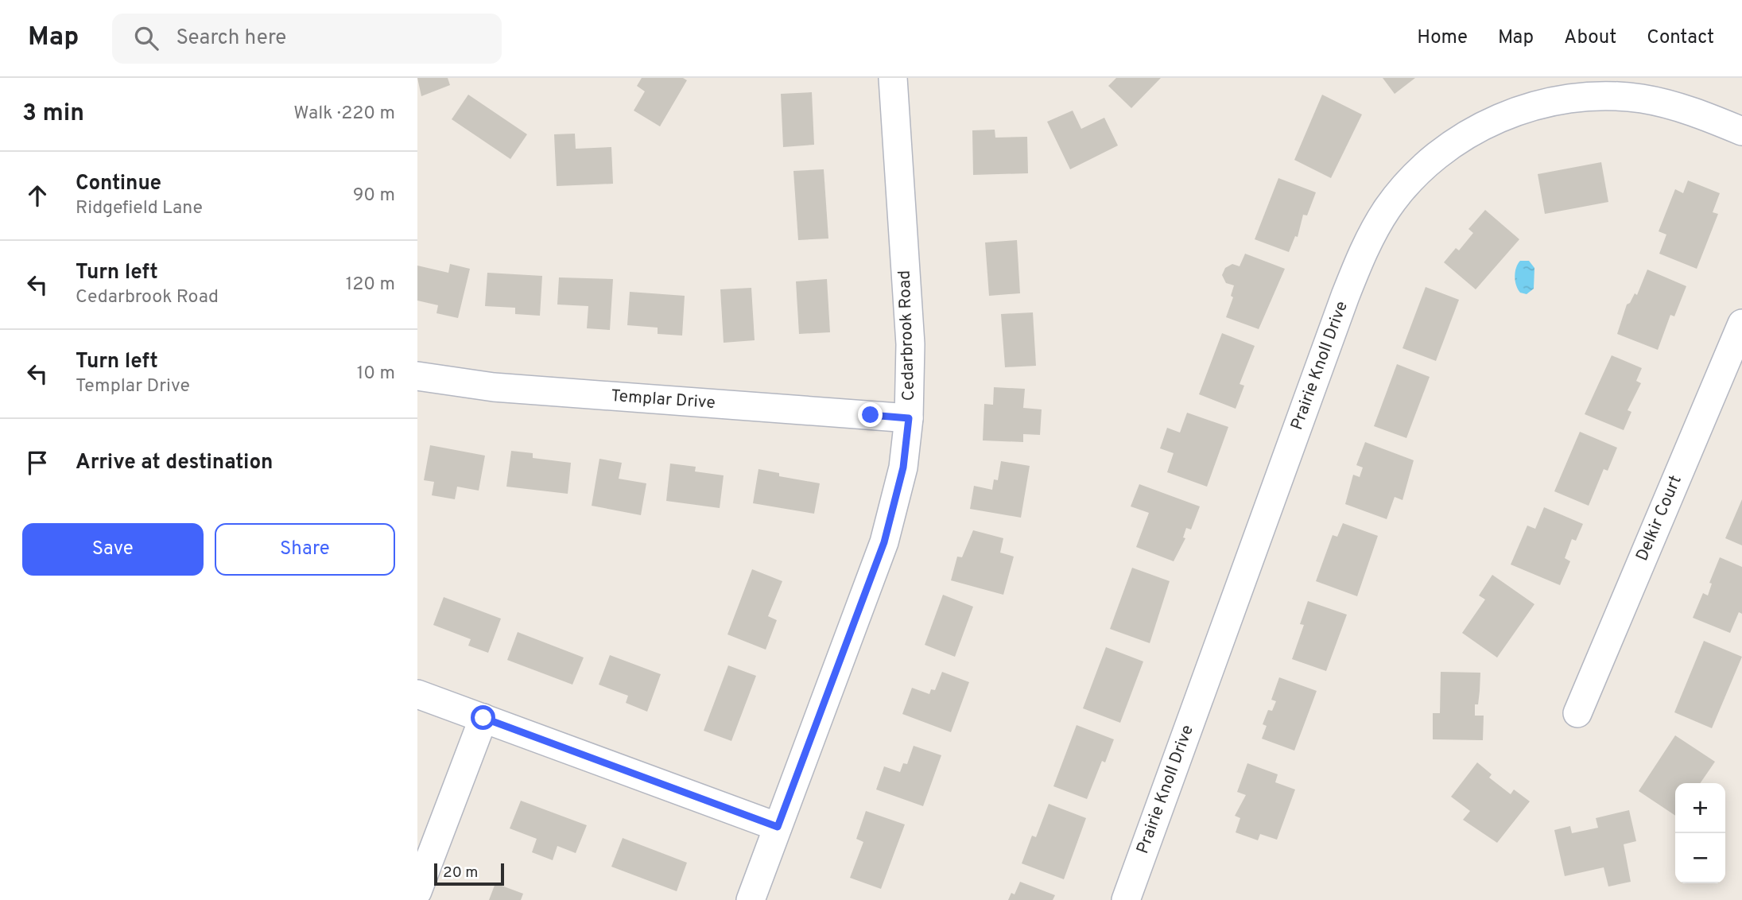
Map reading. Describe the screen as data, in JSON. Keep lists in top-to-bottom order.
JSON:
{
  "streets": {
    "street": [
      "Cedarbrook Road",
      "Prairie Knoll Drive",
      "Templar Drive",
      "Delkir Court"
    ]
  },
  "crossings": [
    ["Cedarbrook Road", "Templar Drive"]
  ],
  "scale_bar": "20 m",
  "page": {
    "header": "Map",
    "search": "Search here",
    "nav": [
      "Home",
      "Map",
      "About",
      "Contact"
    ],
    "heading": ["3 min", "Walk · 220 m"],
    "list": [
      ["Continue", "Ridgefield Lane", "90 m"],
      ["Turn left", "Cedarbrook Road", "120 m"],
      ["Turn left", "Templar Drive", "10 m"],
      "Arrive at destination"
    ],
    "buttons": ["Save", "Share"],
    "map_buttons": ["+", "−"],
    "scale": "20 m"
  }
}
